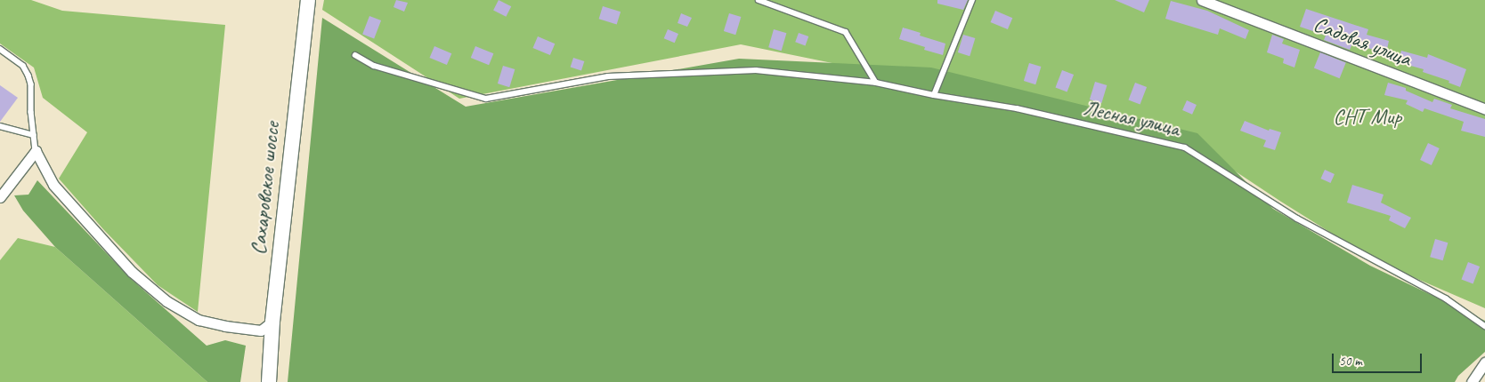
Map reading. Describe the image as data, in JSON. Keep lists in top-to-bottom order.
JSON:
{
  "streets": {
    "main road": ["Сахаровское шоссе"],
    "street": ["Садовая улица"],
    "lane": ["Лесная улица"]
  },
  "parks": ["СНТ Мир"],
  "scale_bar": "50 m"
}
